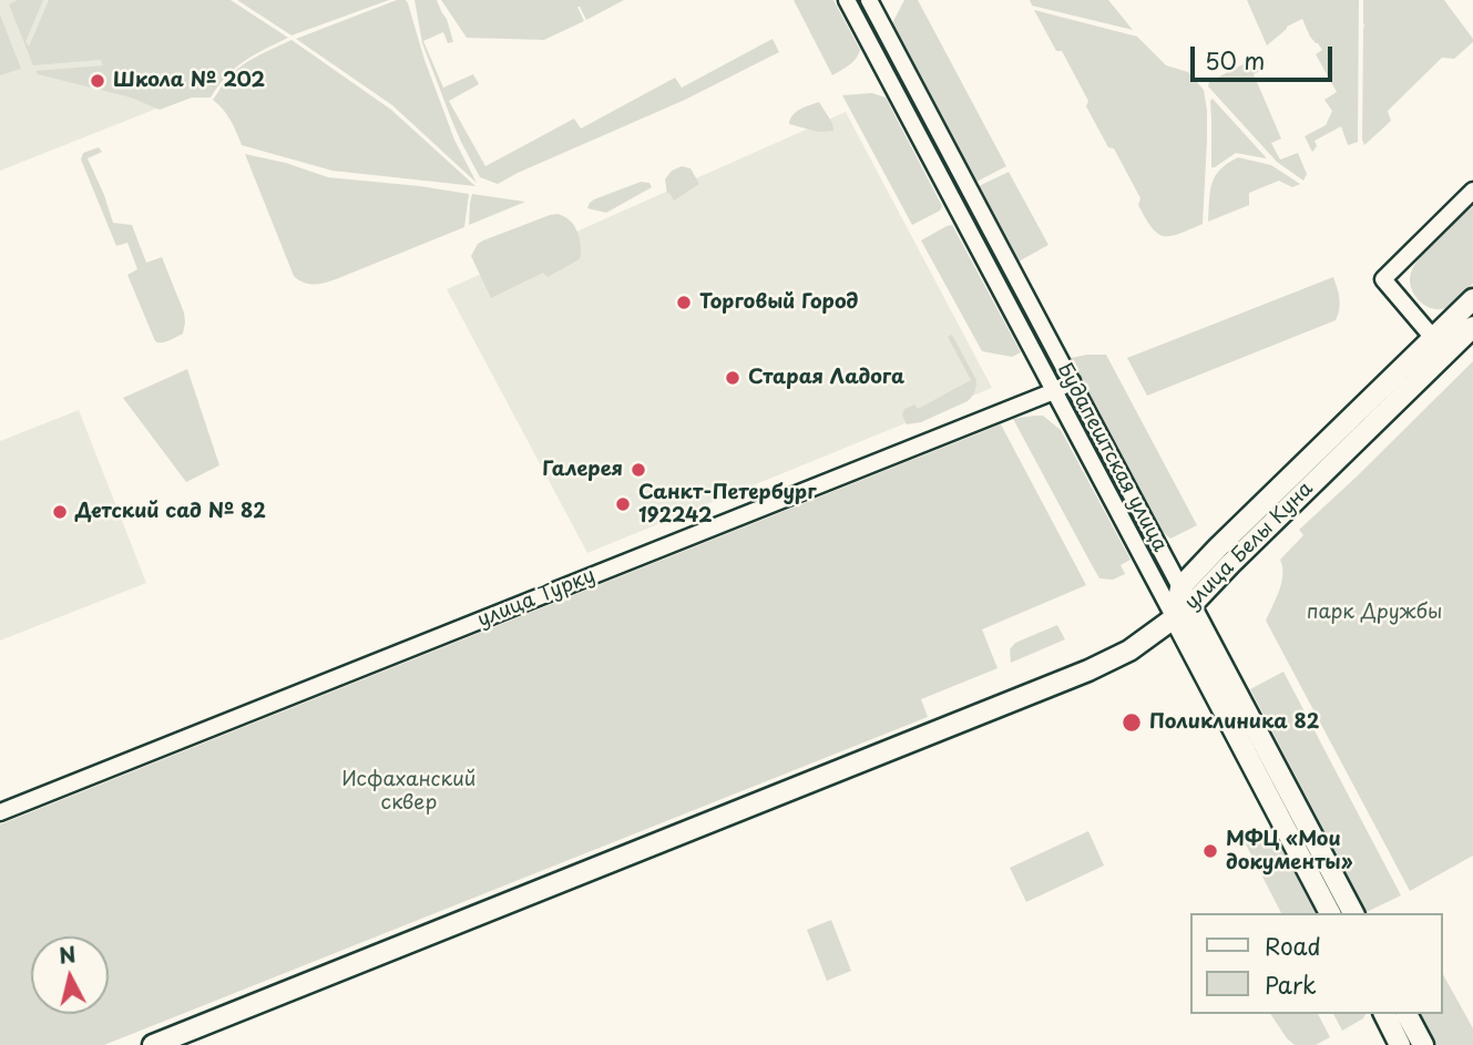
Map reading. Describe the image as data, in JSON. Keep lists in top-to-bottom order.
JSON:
{
  "streets": {
    "street": ["Будапештская улица", "улица Белы Куна", "улица Турку"]
  },
  "crossings": [
    ["Будапештская улица", "улица Белы Куна"],
    ["Будапештская улица", "улица Турку"]
  ],
  "parks": ["парк Дружбы", "Исфаханский сквер"],
  "places": [
    "Школа № 202",
    "Торговый Город",
    "Старая Ладога",
    "Галерея",
    "Санкт-Петербург 192242",
    "Детский сад № 82",
    "Поликлиника 82",
    "МФЦ «Мои документы»"
  ],
  "legend": ["Road", "Park"],
  "scale_bar": "50 m",
  "north": "top"
}
